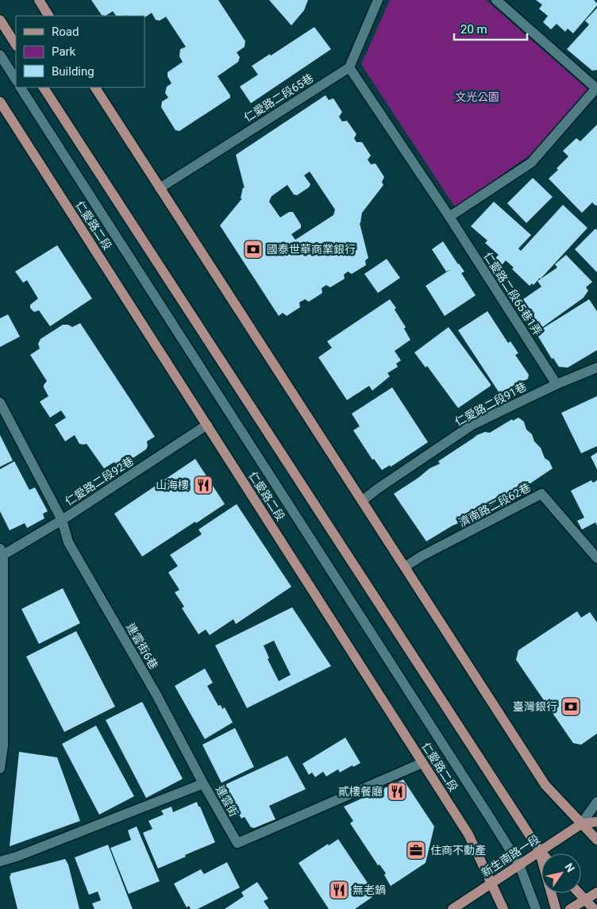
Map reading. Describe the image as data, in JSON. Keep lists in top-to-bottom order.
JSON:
{
  "streets": {
    "main road": ["仁愛路二段", "新生南路一段"],
    "street": [
      "仁愛路二段65巷",
      "仁愛路二段65巷1弄",
      "仁愛路二段91巷",
      "仁愛路二段92巷",
      "濟南路二段62巷",
      "連雲街6巷",
      "連雲街"
    ]
  },
  "crossings": [
    ["仁愛路二段65巷", "仁愛路二段65巷1弄"],
    ["仁愛路二段", "仁愛路二段92巷"],
    ["仁愛路二段", "連雲街"],
    ["仁愛路二段", "新生南路一段"],
    ["仁愛路二段65巷1弄", "仁愛路二段91巷"],
    ["仁愛路二段92巷", "連雲街6巷"],
    ["連雲街6巷", "連雲街"]
  ],
  "parks": ["文光公園"],
  "places": {
    "bank": ["國泰世華商業銀行", "臺灣銀行"],
    "restaurant": ["山海樓", "貳樓餐廳", "無老鍋"],
    "office": ["住商不動產"]
  },
  "legend": ["Road", "Park", "Building"],
  "scale_bar": "20 m",
  "north": "top right"
}
